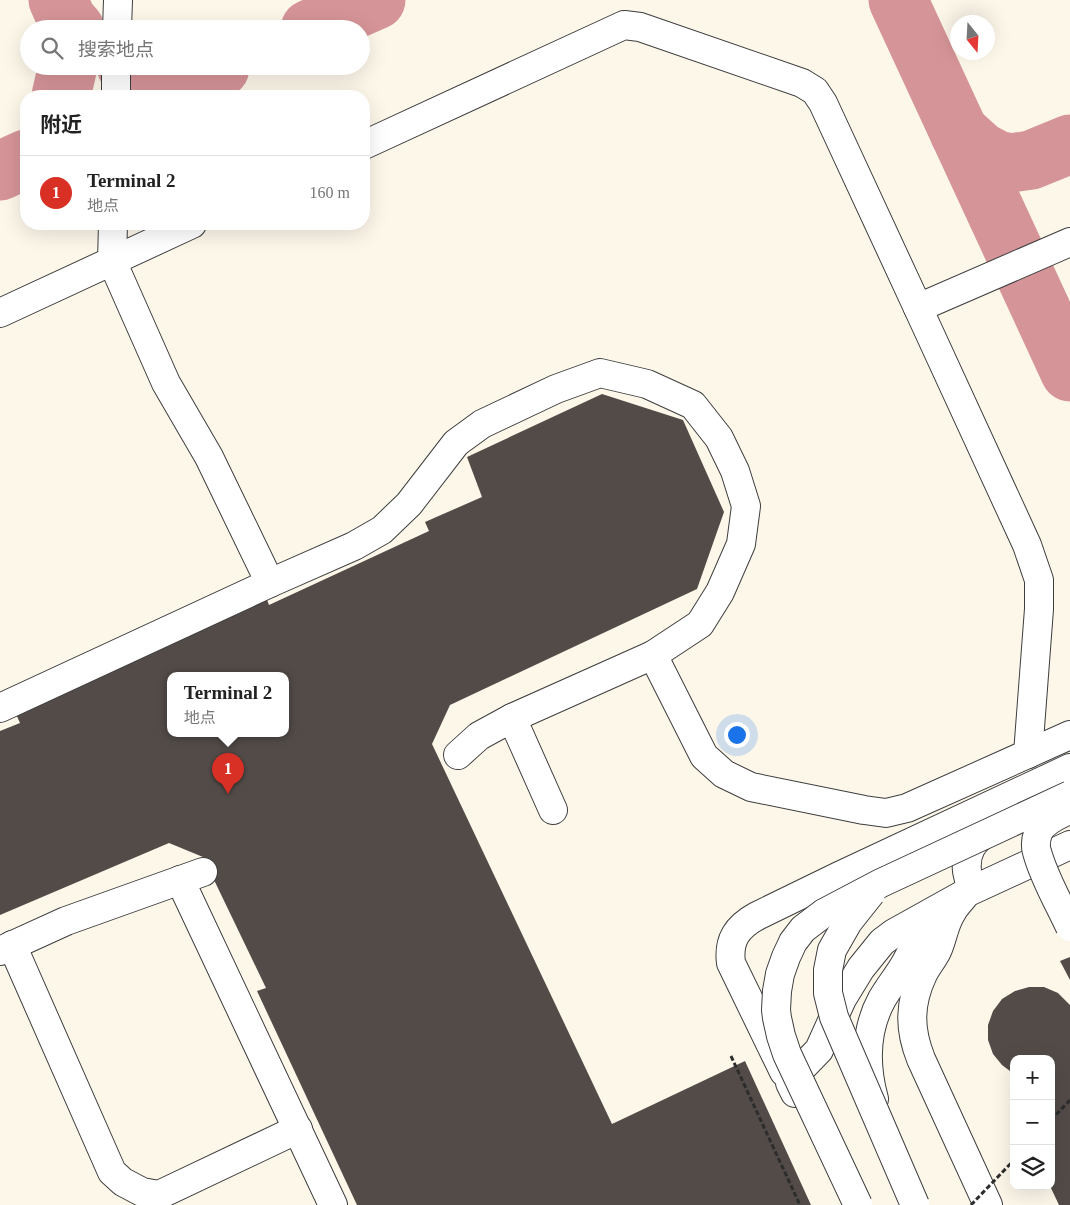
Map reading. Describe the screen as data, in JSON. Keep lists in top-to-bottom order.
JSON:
{
  "north": "bottom",
  "page": {
    "search": "搜索地点",
    "heading": "附近",
    "list": [
      {
        "mark": "1",
        "name": "Terminal 2",
        "note": "地点",
        "value": "160 m"
      }
    ],
    "popup": ["Terminal 2", "地点"],
    "pins": "1",
    "map_buttons": ["+", "−"]
  }
}
